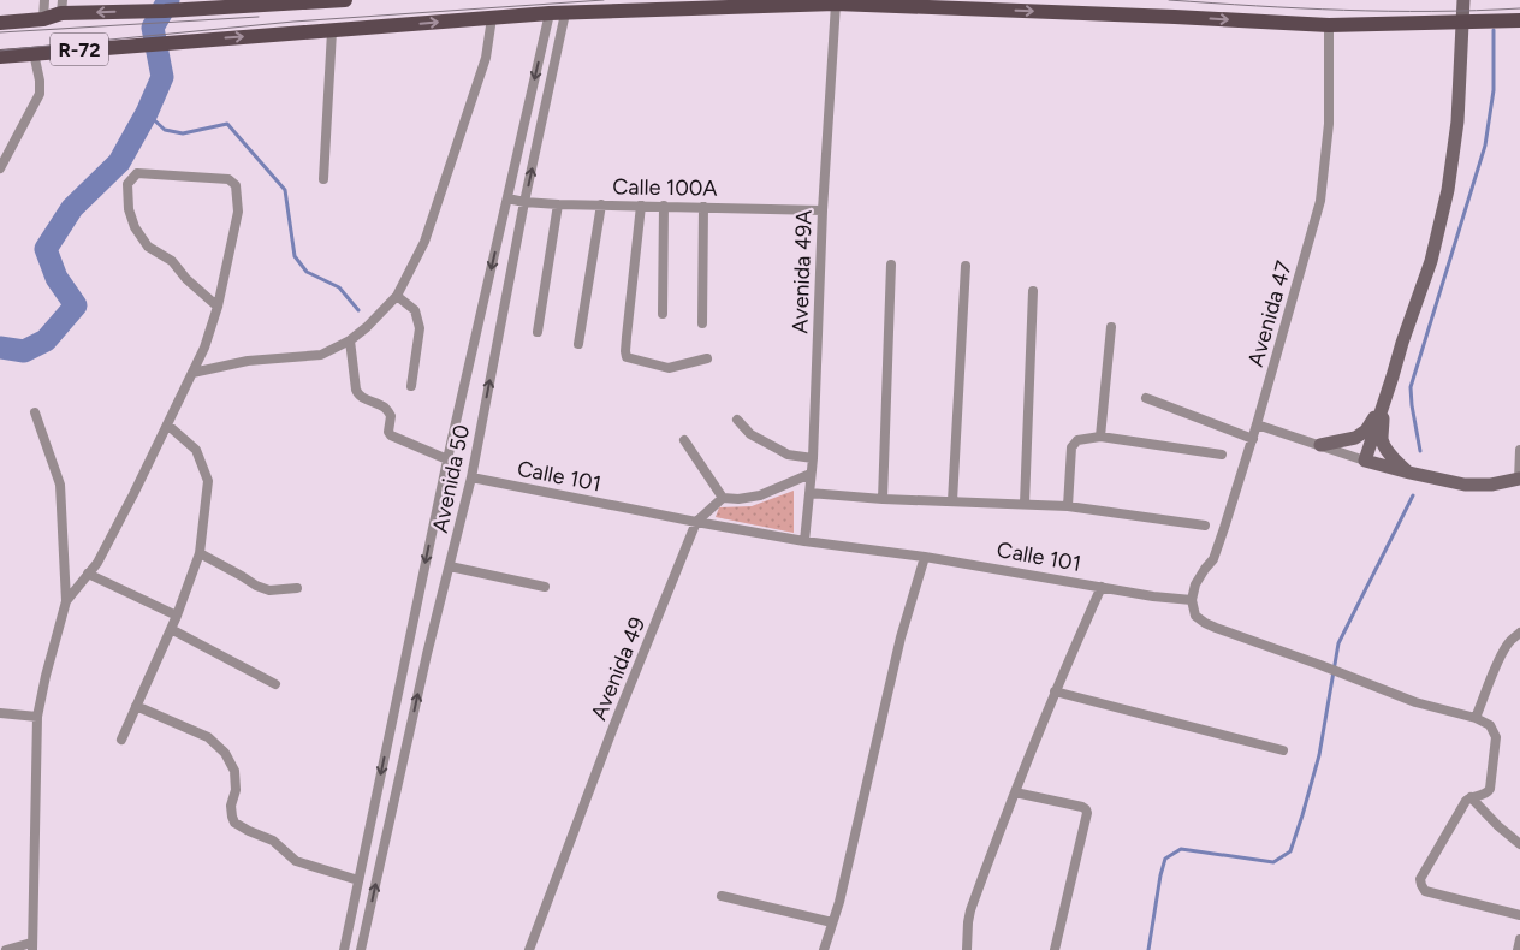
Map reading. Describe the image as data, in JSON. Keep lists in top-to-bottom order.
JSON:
{
  "streets": {
    "main road": ["R-72"],
    "street": [
      "Calle 100A",
      "Avenida 49A",
      "Avenida 47",
      "Calle 101",
      "Avenida 50",
      "Avenida 49"
    ]
  },
  "crossings": [
    ["R-72", "Avenida 49A"],
    ["R-72", "Avenida 47"],
    ["R-72", "Avenida 50"],
    ["Calle 100A", "Avenida 49A"],
    ["Calle 100A", "Avenida 50"],
    ["Avenida 49A", "Calle 101"],
    ["Avenida 47", "Calle 101"],
    ["Calle 101", "Avenida 50"],
    ["Calle 101", "Avenida 49"]
  ]
}
